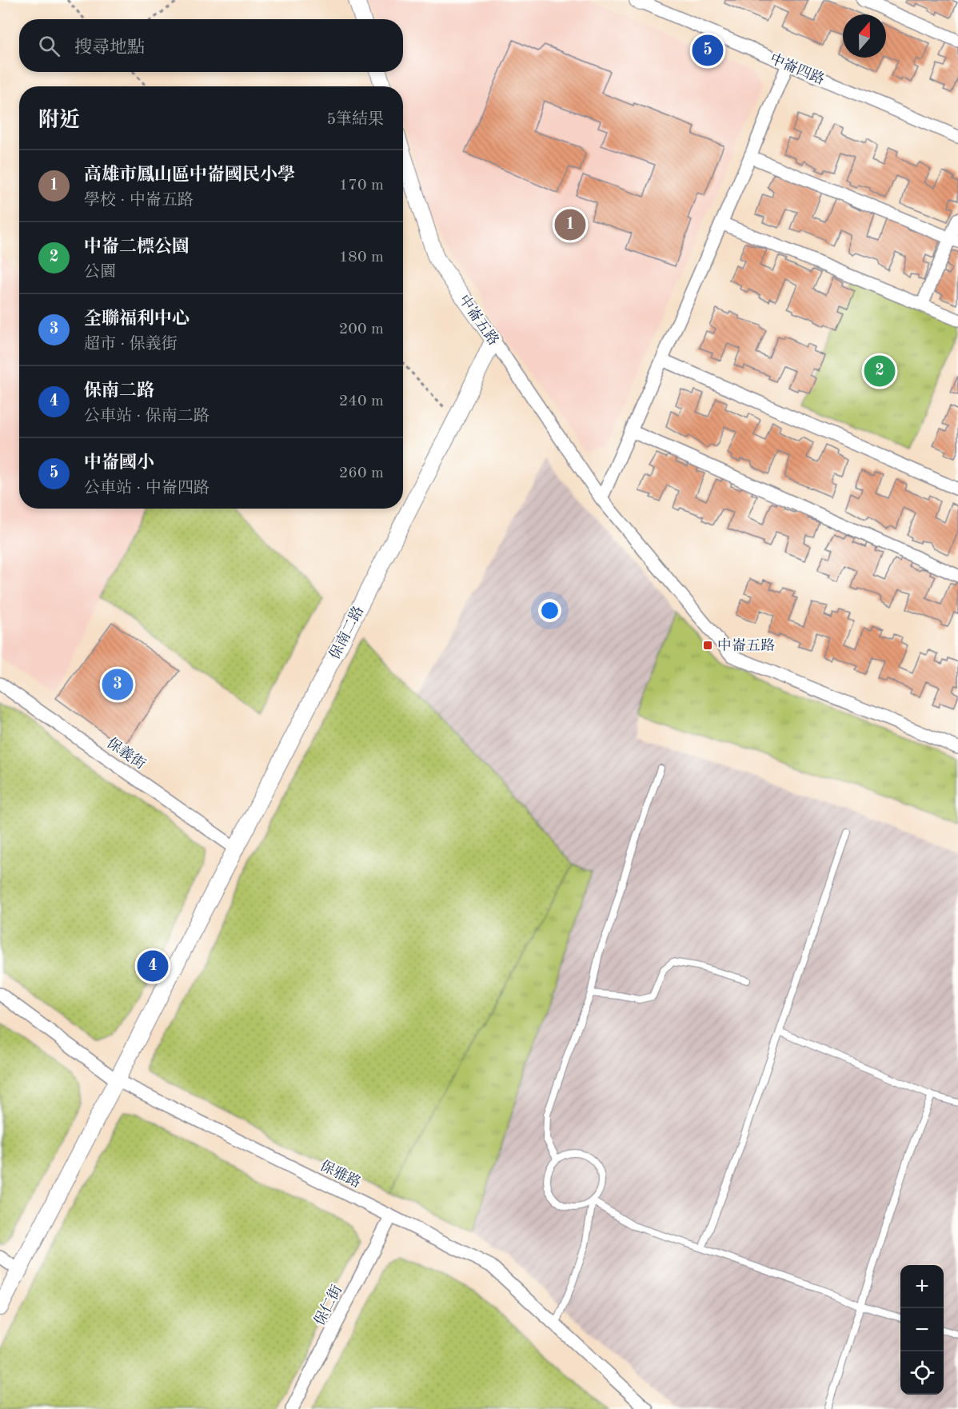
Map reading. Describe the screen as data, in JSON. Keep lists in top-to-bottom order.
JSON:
{
  "streets": {
    "street": [
      "中崙四路",
      "中崙五路",
      "保南二路",
      "保義街",
      "保雅路",
      "保仁街"
    ]
  },
  "crossings": [
    ["中崙五路", "保南二路"],
    ["保南二路", "保義街"],
    ["保南二路", "保雅路"],
    ["保雅路", "保仁街"]
  ],
  "places": {
    "transit": ["中崙五路"]
  },
  "north": "top",
  "page": {
    "search": "搜尋地點",
    "pins": [
      "5",
      "1",
      "2",
      "3",
      "4"
    ],
    "heading": ["附近", "5筆結果"],
    "list": [
      {
        "mark": "1",
        "name": "高雄市鳳山區中崙國民小學",
        "note": "學校 · 中崙五路",
        "value": "170 m"
      },
      {
        "mark": "2",
        "name": "中崙二標公園",
        "note": "公園",
        "value": "180 m"
      },
      {
        "mark": "3",
        "name": "全聯福利中心",
        "note": "超市 · 保義街",
        "value": "200 m"
      },
      {
        "mark": "4",
        "name": "保南二路",
        "note": "公車站 · 保南二路",
        "value": "240 m"
      },
      {
        "mark": "5",
        "name": "中崙國小",
        "note": "公車站 · 中崙四路",
        "value": "260 m"
      }
    ],
    "map_buttons": ["+", "−"]
  }
}
